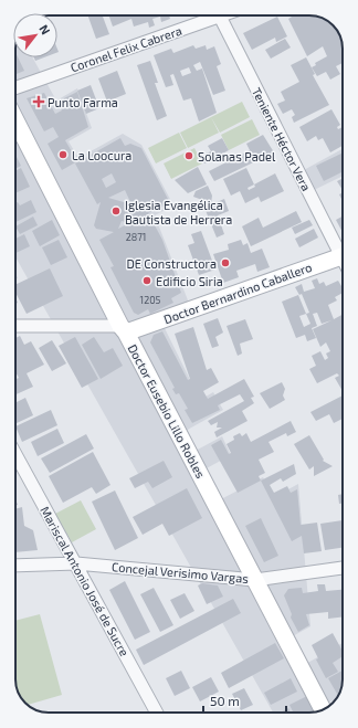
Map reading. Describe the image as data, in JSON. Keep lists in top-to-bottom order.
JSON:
{
  "streets": {
    "main road": ["Doctor Bernardino Caballero", "Doctor Eusebio Lillo Robles"],
    "street": [
      "Coronel Felix Cabrera",
      "Teniente Héctor Vera",
      "Concejal Verisimo Vargas",
      "Mariscal Antonio José de Sucre"
    ]
  },
  "crossings": [
    ["Doctor Bernardino Caballero", "Doctor Eusebio Lillo Robles"],
    ["Doctor Eusebio Lillo Robles", "Concejal Verisimo Vargas"],
    ["Concejal Verisimo Vargas", "Mariscal Antonio José de Sucre"]
  ],
  "places": {
    "health": ["Punto Farma"],
    "other": [
      "La Loocura",
      "Solanas Padel",
      "Iglesia Evangélica Bautista de Herrera",
      "DE Constructora",
      "Edificio Siria"
    ]
  },
  "house_numbers": ["2871", "1205"],
  "scale_bar": "50 m",
  "north": "top right"
}
